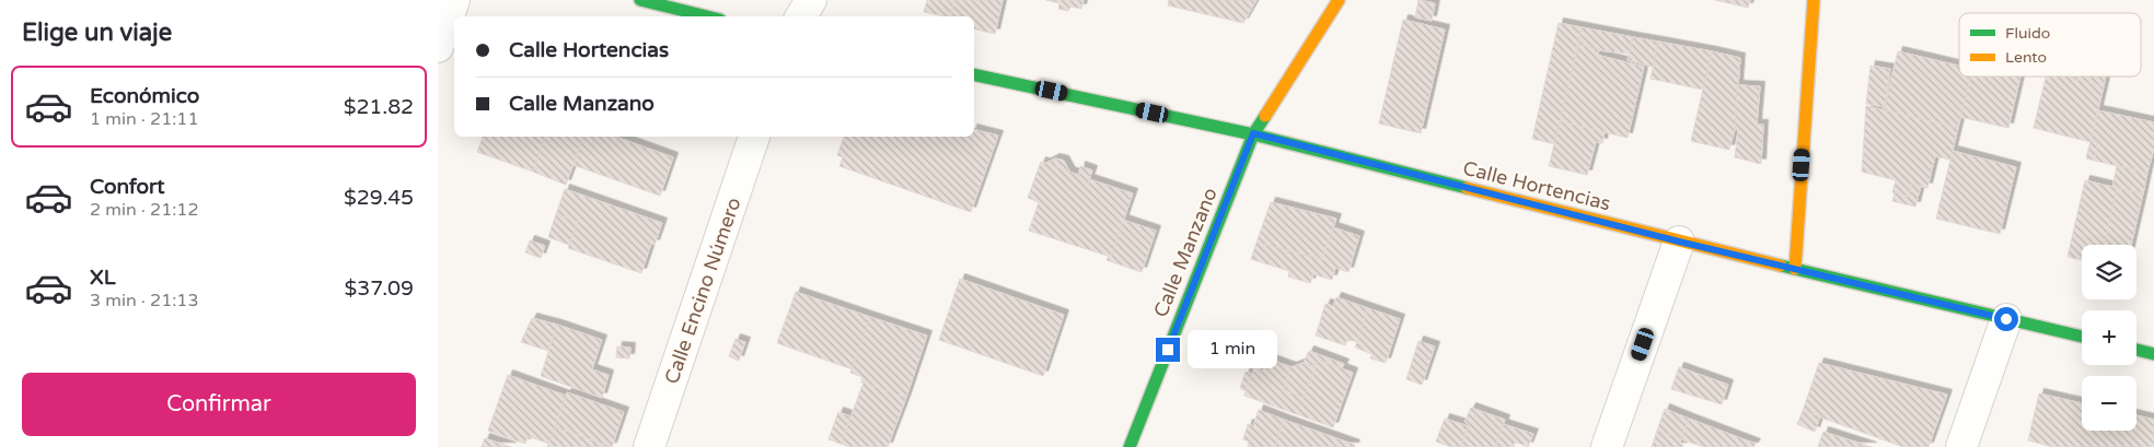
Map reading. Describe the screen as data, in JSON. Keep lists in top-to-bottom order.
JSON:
{
  "streets": {
    "street": ["Calle Hortencias", "Calle Manzano", "Calle Encino Número"]
  },
  "crossings": [
    ["Calle Hortencias", "Calle Manzano"]
  ],
  "legend": ["Fluido", "Lento"],
  "page": {
    "heading": "Elige un viaje",
    "banner": ["Calle Hortencias", "Calle Manzano"],
    "list": [
      {
        "name": "Económico",
        "note": "1 min · 21:11",
        "value": "$21.82"
      },
      {
        "name": "Confort",
        "note": "2 min · 21:12",
        "value": "$29.45"
      },
      {
        "name": "XL",
        "note": "3 min · 21:13",
        "value": "$37.09"
      }
    ],
    "map_buttons": ["+", "−"],
    "bubble": "1 min",
    "buttons": "Confirmar"
  }
}
